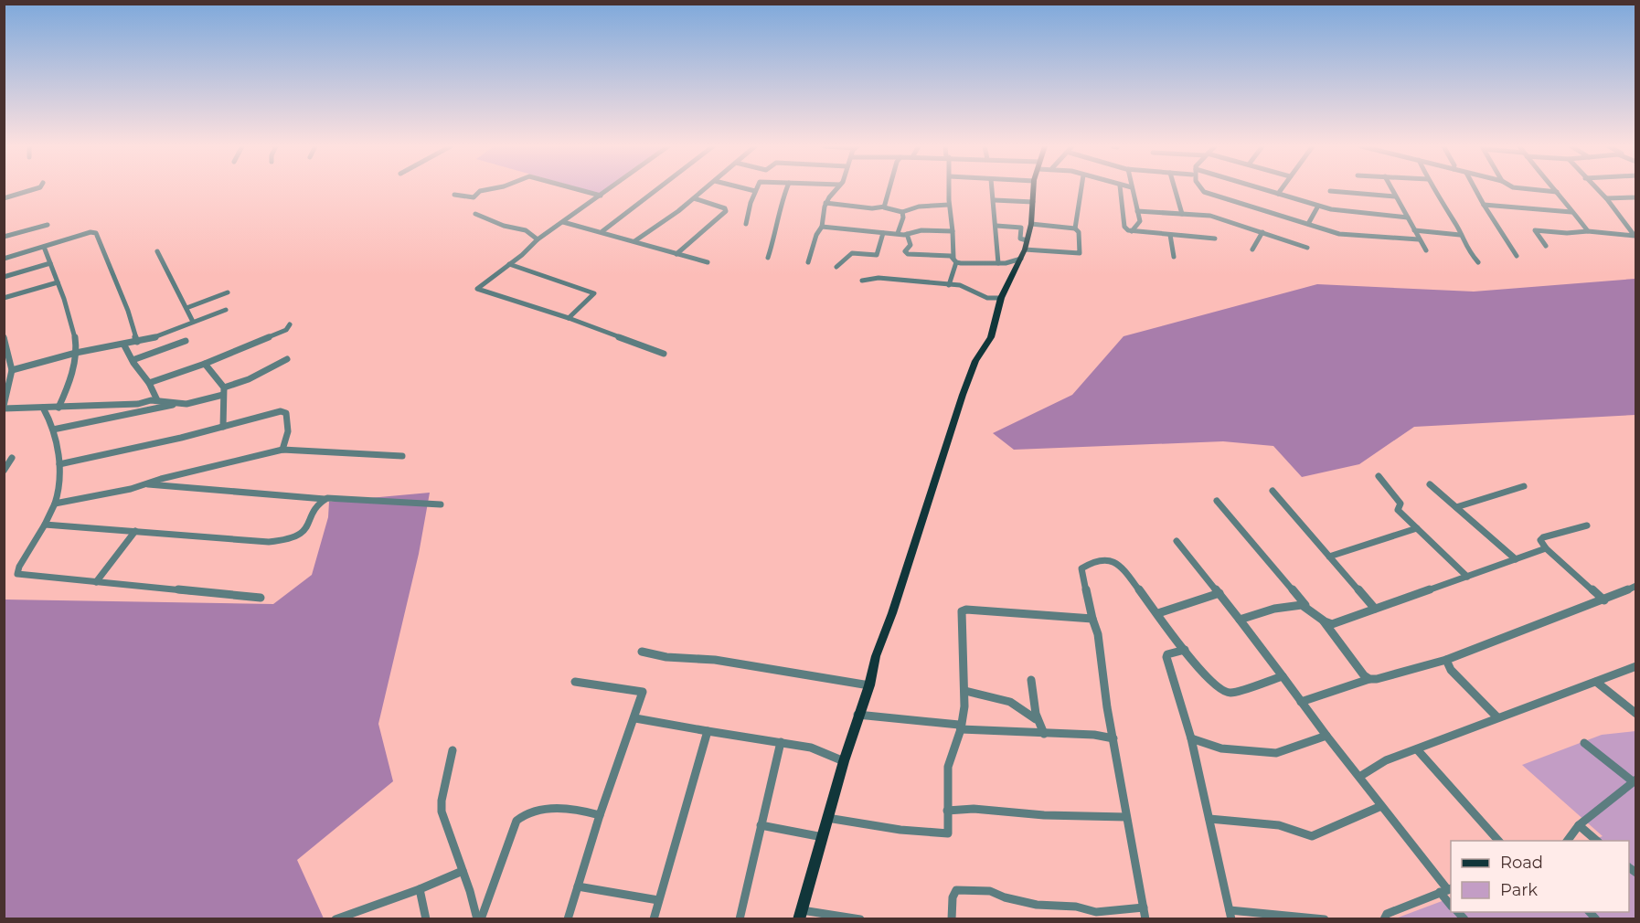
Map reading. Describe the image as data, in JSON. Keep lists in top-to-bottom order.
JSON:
{
  "legend": ["Road", "Park"]
}
